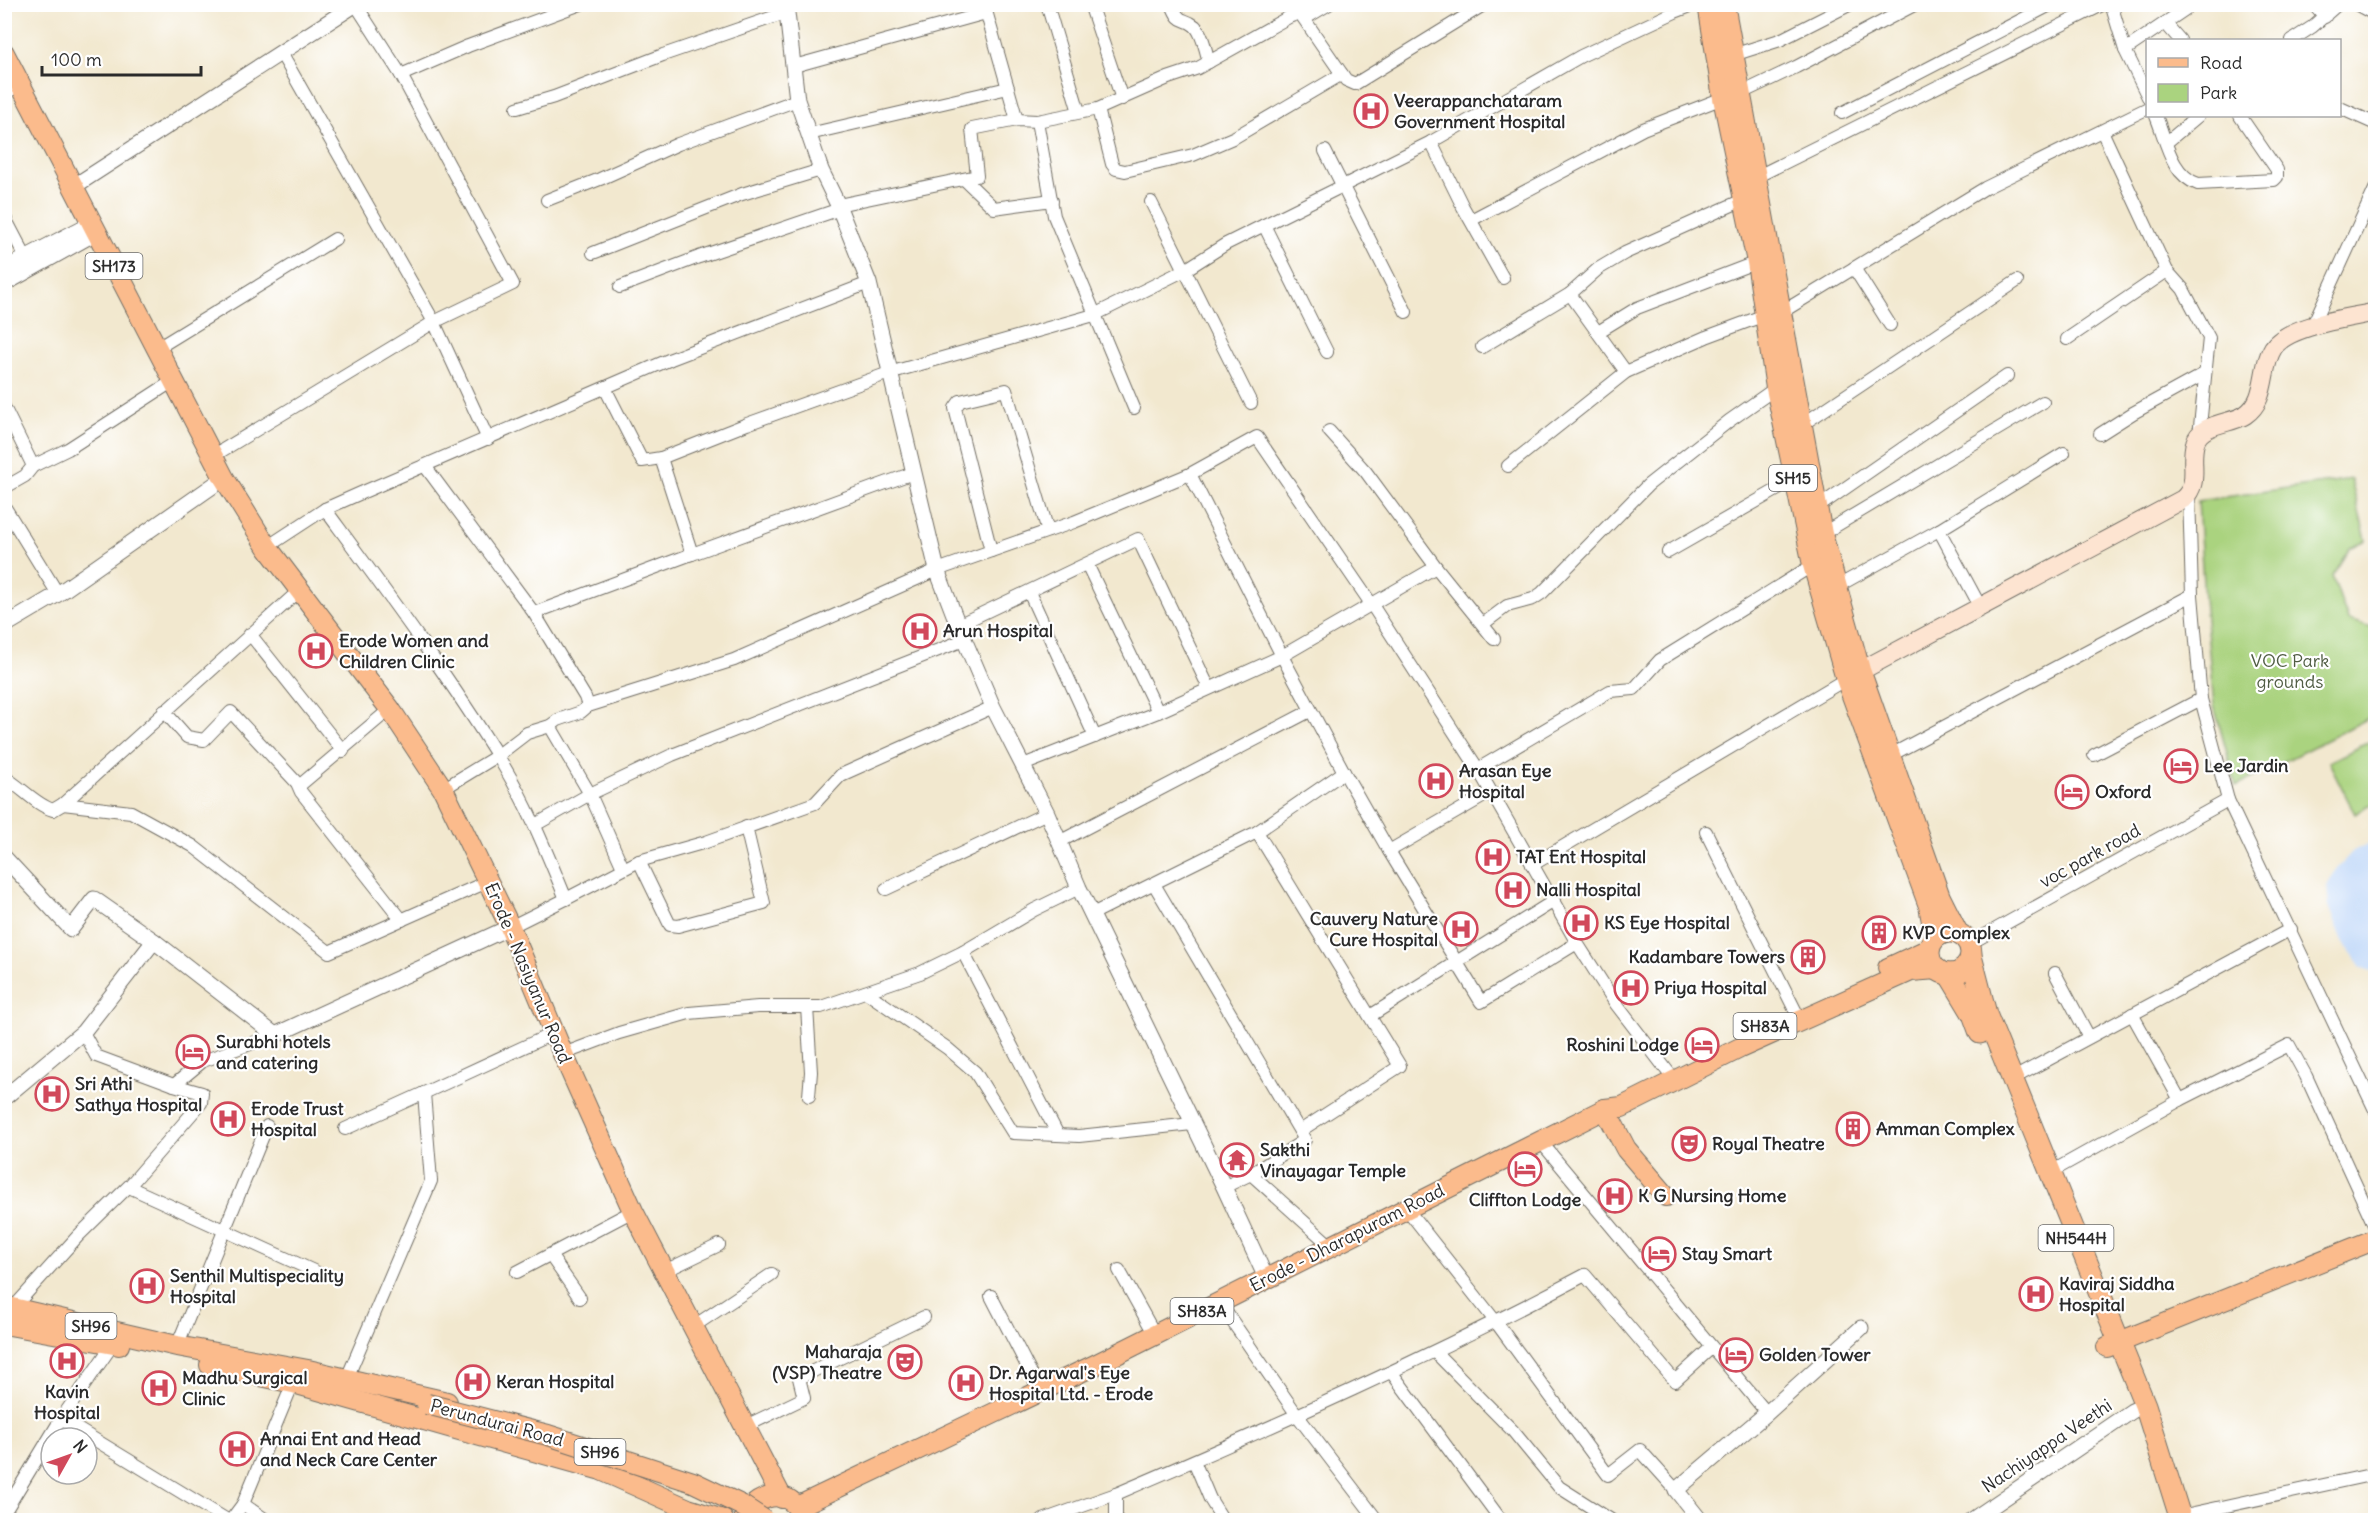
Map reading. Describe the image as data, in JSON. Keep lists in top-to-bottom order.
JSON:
{
  "streets": {
    "highway": ["NH544H"],
    "main road": [
      "SH173",
      "SH15",
      "Erode - Nasiyanur Road",
      "SH83A",
      "Erode - Dharapuram Road",
      "SH96",
      "Perundurai Road"
    ],
    "street": ["voc park road", "Nachiyappa Veethi"]
  },
  "crossings": [
    ["SH173", "Erode - Nasiyanur Road"],
    ["SH15", "voc park road"],
    ["SH15", "Erode - Dharapuram Road"],
    ["SH15", "NH544H"],
    ["voc park road", "Erode - Dharapuram Road"],
    ["voc park road", "NH544H"],
    ["Erode - Nasiyanur Road", "Erode - Dharapuram Road"],
    ["Erode - Dharapuram Road", "NH544H"],
    ["Erode - Dharapuram Road", "Perundurai Road"],
    ["NH544H", "Nachiyappa Veethi"]
  ],
  "parks": ["VOC Park grounds"],
  "places": {
    "hospital": [
      "Veerappanchataram Government Hospital",
      "Arun Hospital",
      "Erode Women and Children Clinic",
      "Arasan Eye Hospital",
      "TAT Ent Hospital",
      "Nalli Hospital",
      "KS Eye Hospital",
      "Cauvery Nature Cure Hospital",
      "Priya Hospital",
      "Sri Athi Sathya Hospital",
      "Erode Trust Hospital",
      "K G Nursing Home",
      "Senthil Multispeciality Hospital",
      "Kaviraj Siddha Hospital",
      "Kavin Hospital",
      "Keran Hospital",
      "Dr. Agarwal's Eye Hospital Ltd. - Erode",
      "Madhu Surgical Clinic",
      "Annai Ent and Head and Neck Care Center"
    ],
    "hotel": [
      "Lee Jardin",
      "Oxford",
      "Roshini Lodge",
      "Surabhi hotels and catering",
      "Cliffton Lodge",
      "Stay Smart",
      "Golden Tower"
    ],
    "building": ["KVP Complex", "Kadambare Towers", "Amman Complex"],
    "theatre": ["Royal Theatre", "Maharaja (VSP) Theatre"],
    "temple": ["Sakthi Vinayagar Temple"]
  },
  "legend": ["Road", "Park"],
  "scale_bar": "100 m",
  "north": "top right"
}
